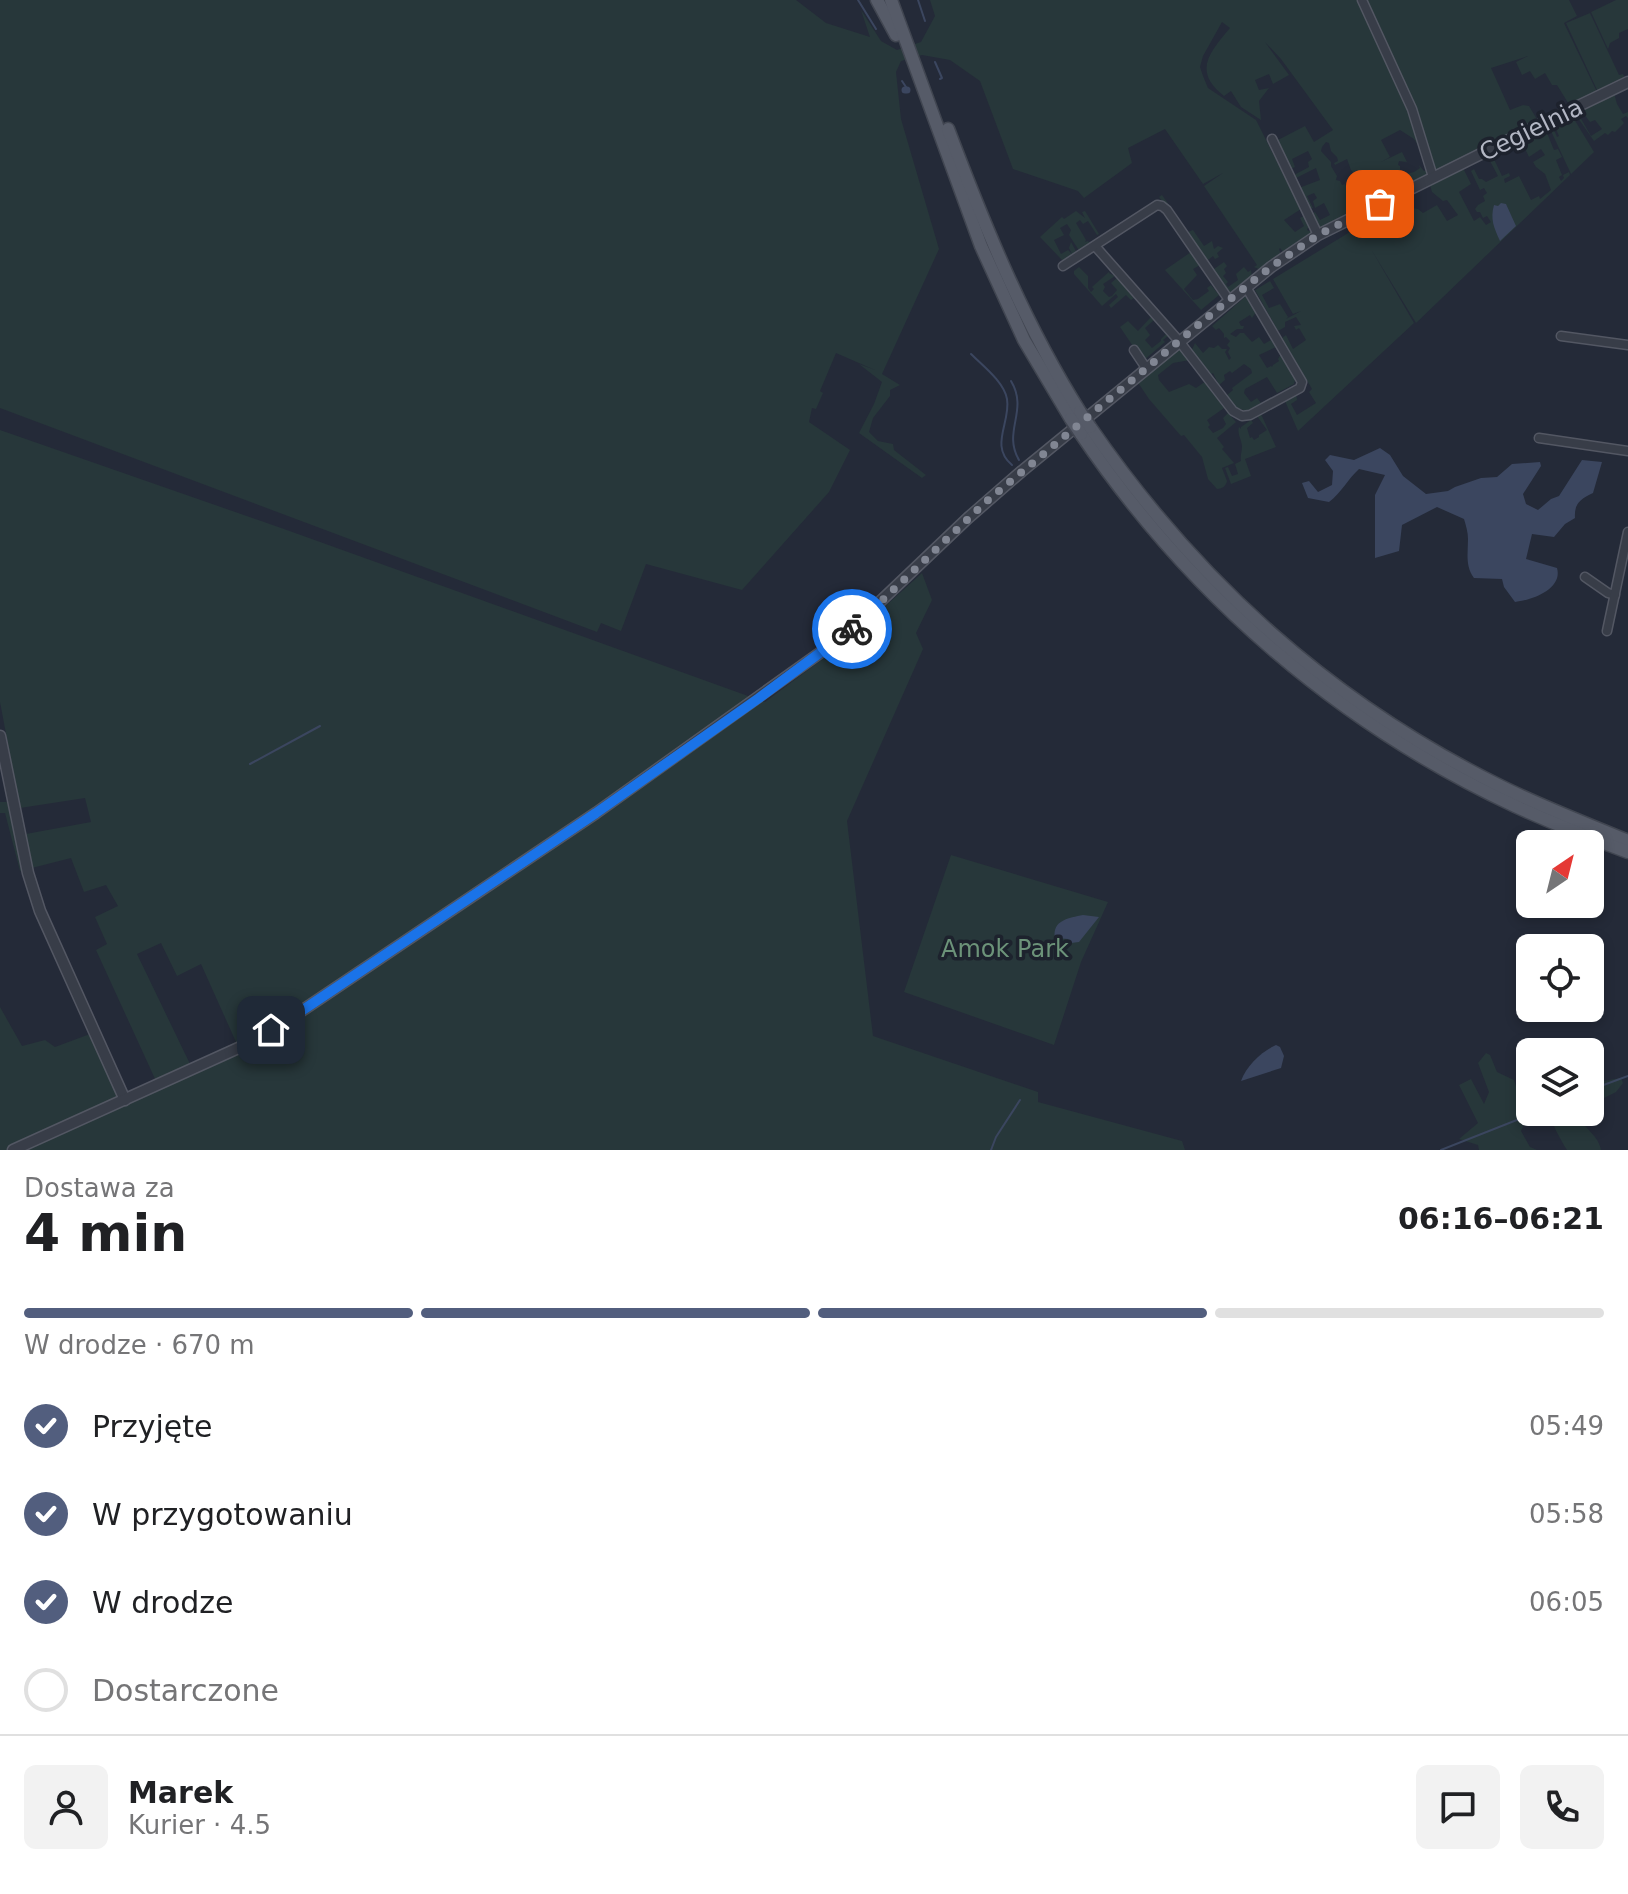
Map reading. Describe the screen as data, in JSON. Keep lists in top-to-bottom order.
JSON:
{
  "streets": {
    "street": ["Cegielnia"]
  },
  "parks": ["Amok Park"],
  "north": "top right",
  "page": {
    "heading": ["4 min", "Dostawa za", "06:16–06:21"],
    "panel": ["Marek", "Kurier · 4.5"],
    "bar": "W drodze · 670 m",
    "list": [
      ["Przyjęte", "05:49"],
      ["W przygotowaniu", "05:58"],
      ["W drodze", "06:05"],
      "Dostarczone"
    ]
  }
}
